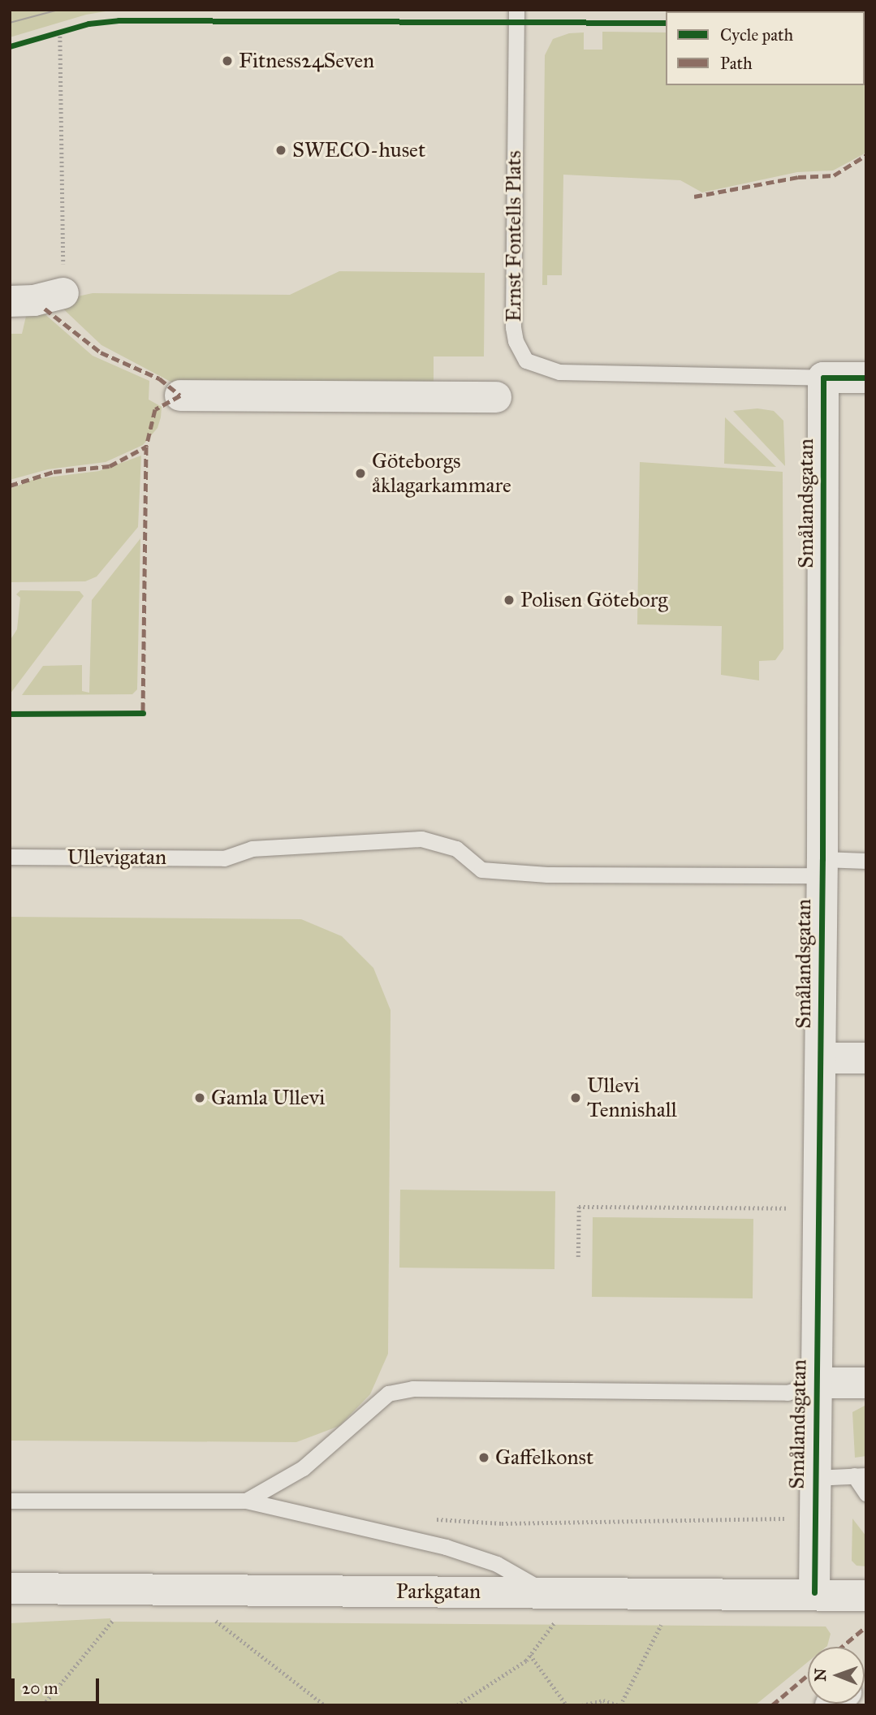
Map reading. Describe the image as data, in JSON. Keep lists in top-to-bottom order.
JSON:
{
  "streets": {
    "street": ["Smålandsgatan", "Parkgatan"],
    "lane": ["Ernst Fontells Plats", "Ullevigatan"]
  },
  "crossings": [
    ["Ernst Fontells Plats", "Smålandsgatan"],
    ["Smålandsgatan", "Ullevigatan"],
    ["Smålandsgatan", "Parkgatan"]
  ],
  "places": [
    "Fitness24Seven",
    "SWECO-huset",
    "Göteborgs åklagarkammare",
    "Polisen Göteborg",
    "Gamla Ullevi",
    "Ullevi Tennishall",
    "Gaffelkonst"
  ],
  "legend": ["Cycle path", "Path"],
  "scale_bar": "20 m",
  "north": "left"
}
